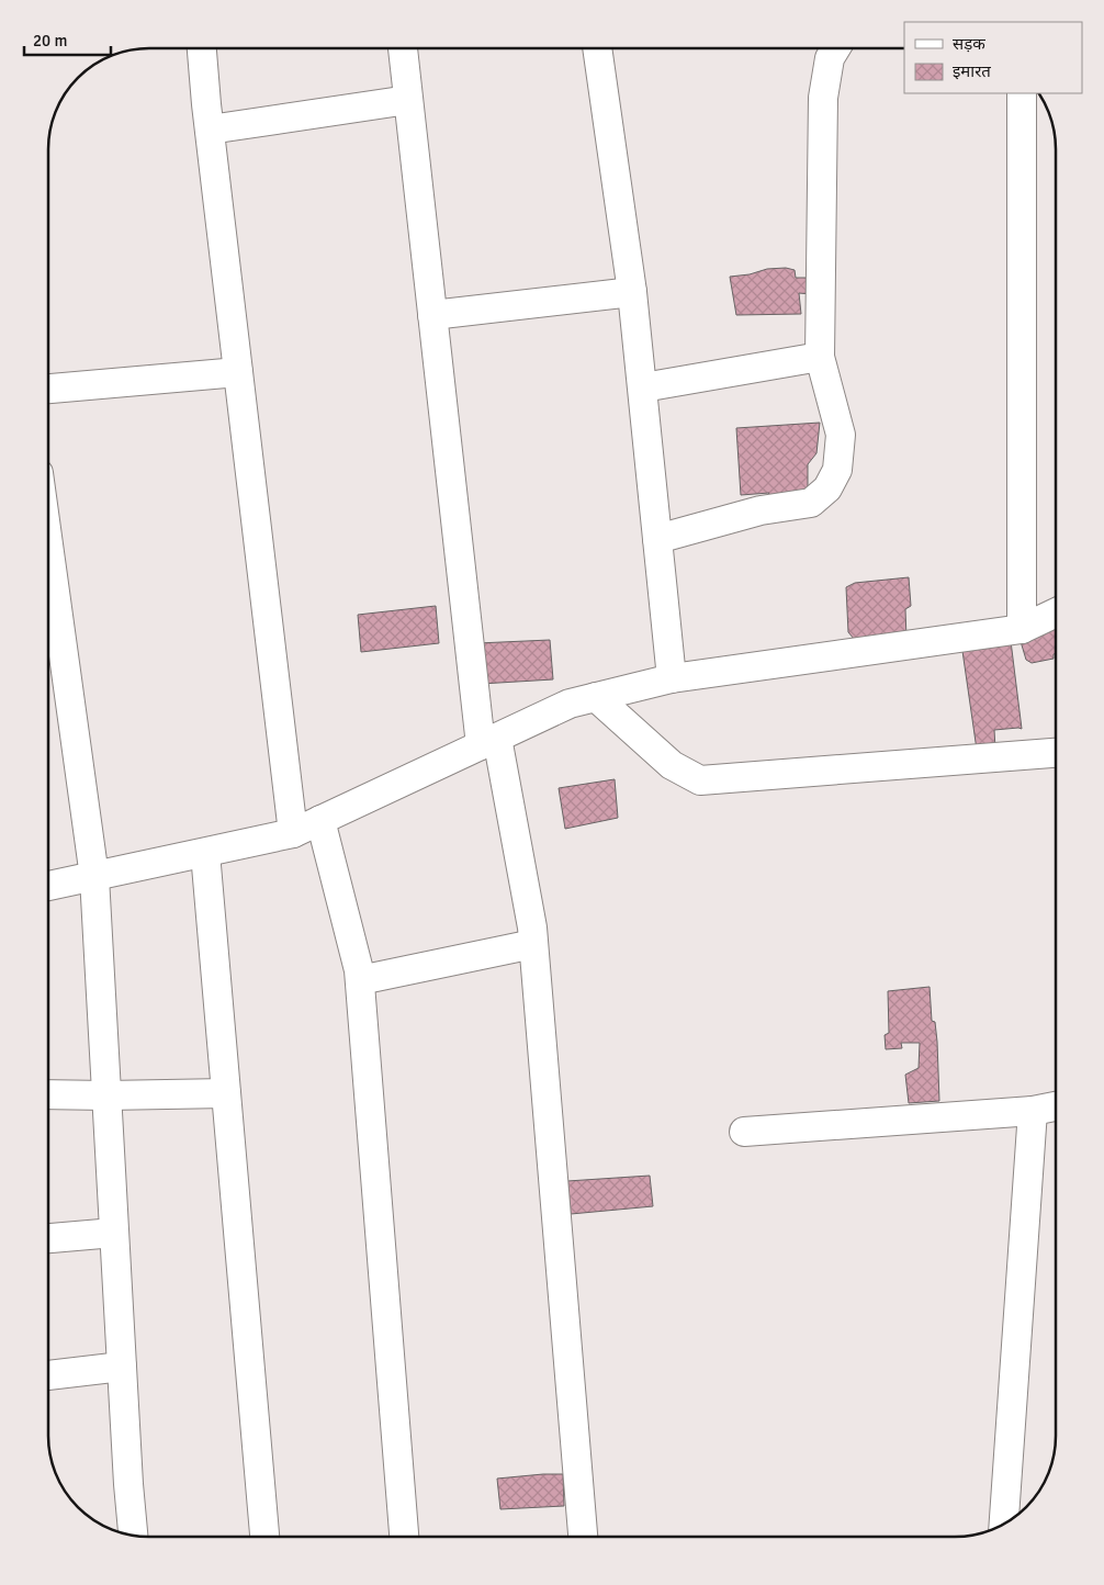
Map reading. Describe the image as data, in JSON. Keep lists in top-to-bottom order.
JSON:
{
  "legend": ["सड़क", "इमारत"],
  "scale_bar": "20 m"
}
